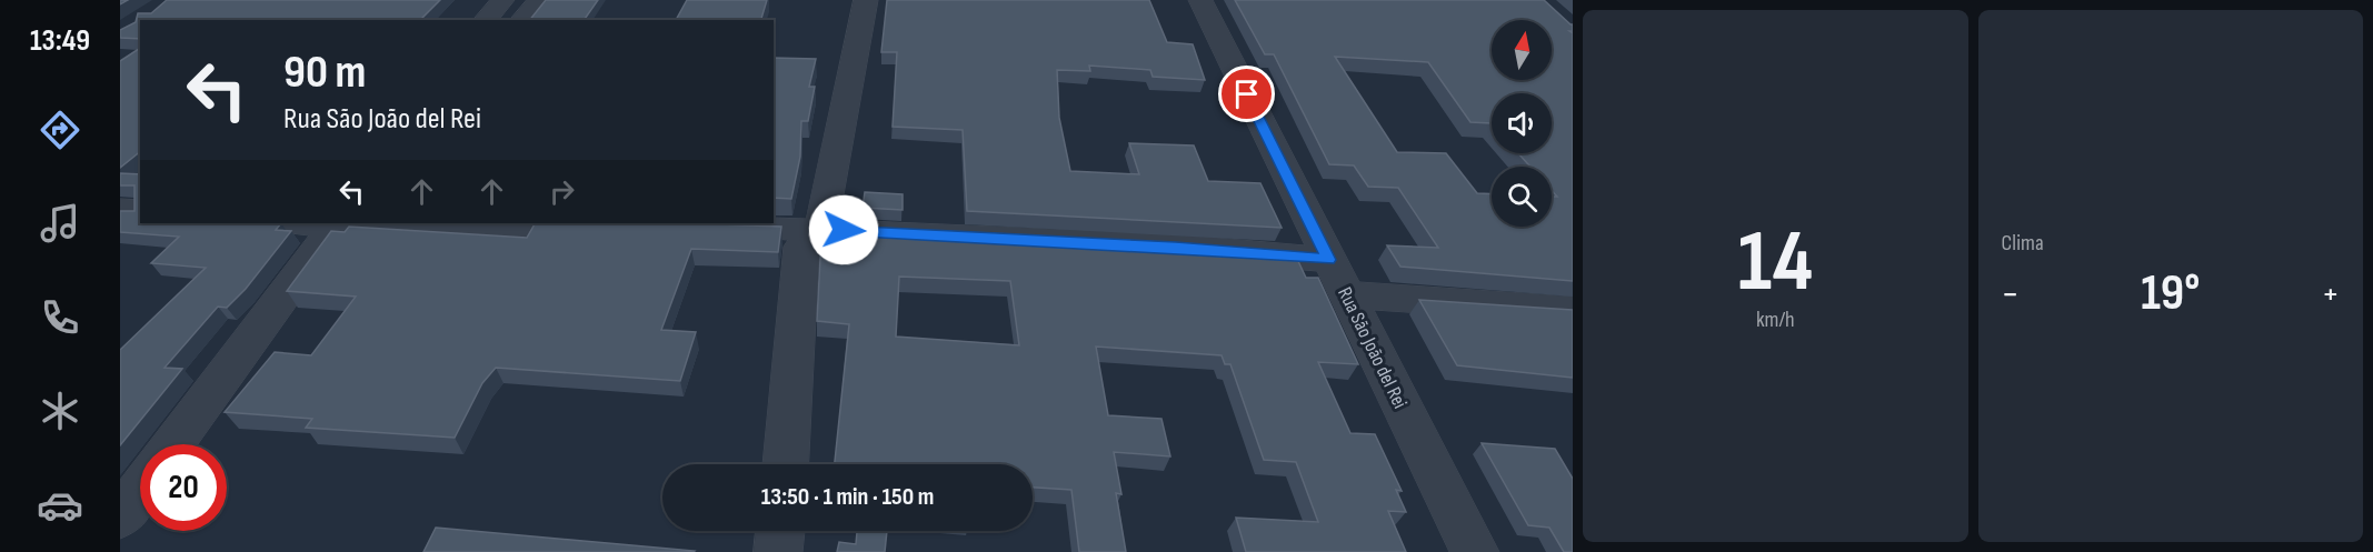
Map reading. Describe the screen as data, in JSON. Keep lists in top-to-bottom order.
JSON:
{
  "streets": {
    "street": ["Rua São João del Rei"]
  },
  "north": "top",
  "page": {
    "tabs": "13:49",
    "tile": [
      ["14", "km/h"],
      "Clima"
    ],
    "turn": ["90 m", "Rua São João del Rei"],
    "heat": ["−", "19°", "+"],
    "limit": "20",
    "trip": "13:50 · 1 min · 150 m"
  }
}
